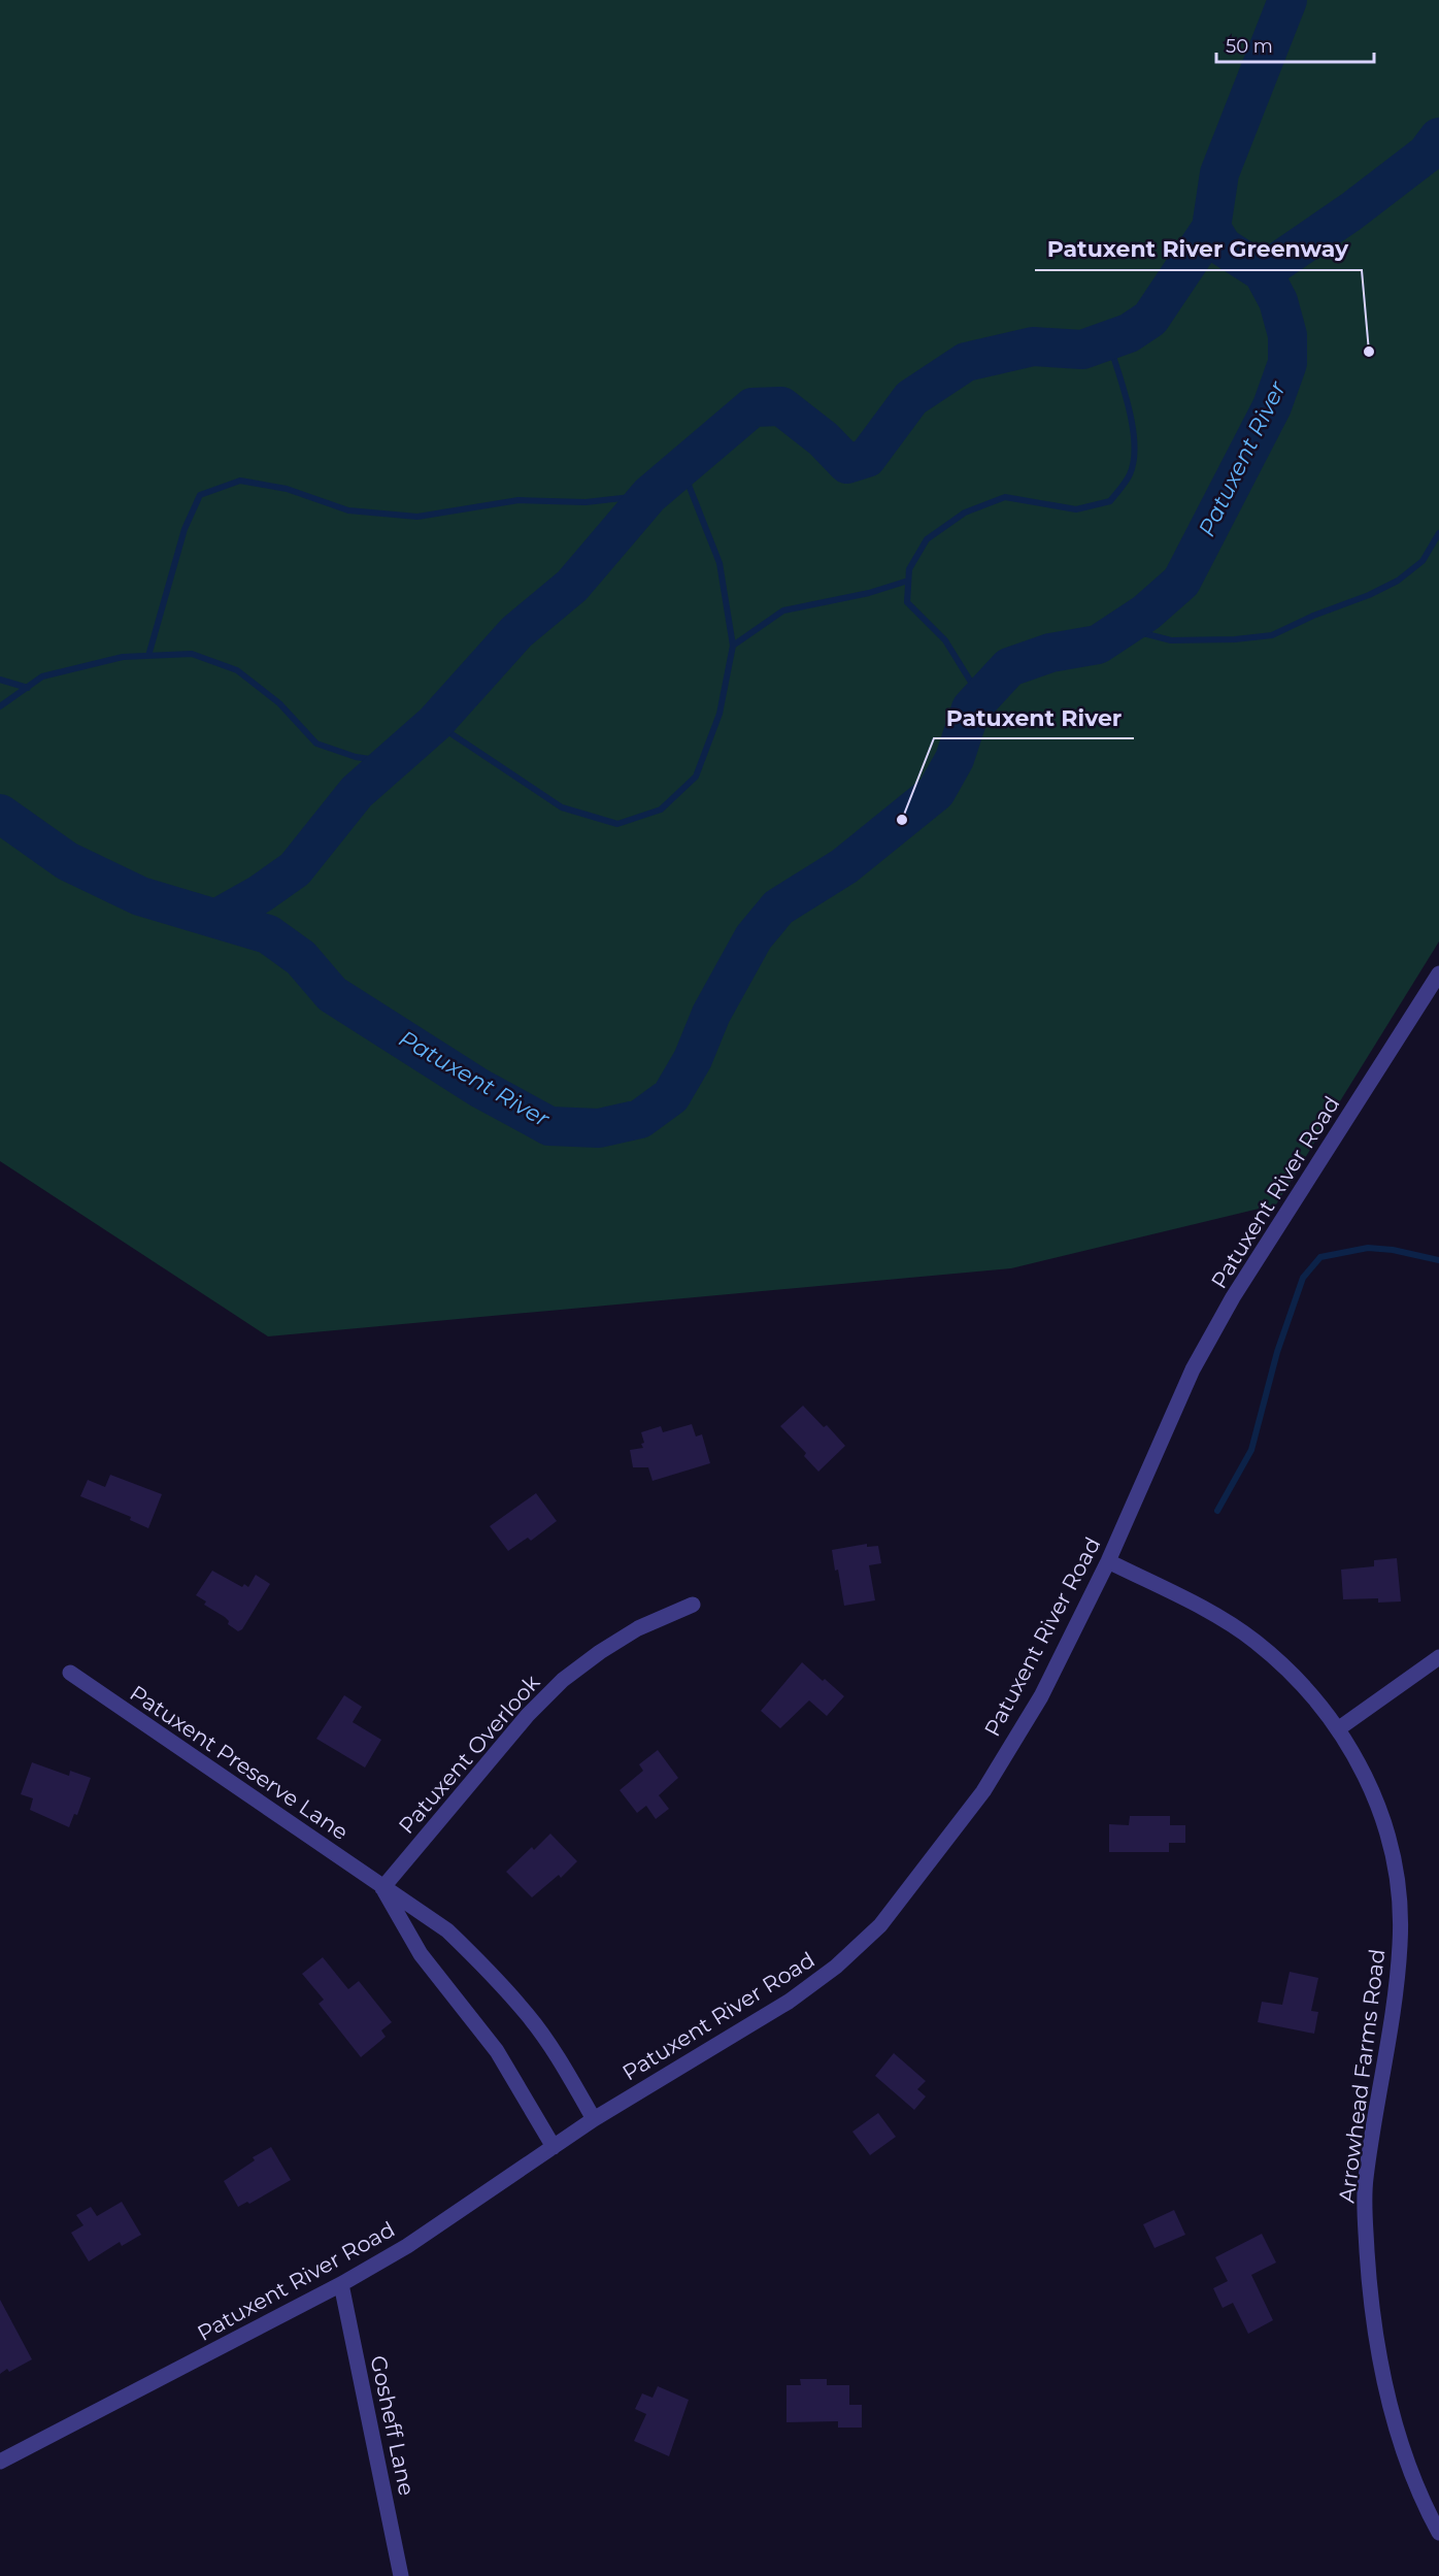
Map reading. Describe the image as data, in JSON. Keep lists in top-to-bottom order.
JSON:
{
  "streets": {
    "street": [
      "Patuxent River Road",
      "Patuxent Overlook",
      "Patuxent Preserve Lane",
      "Arrowhead Farms Road",
      "Gosheff Lane"
    ]
  },
  "crossings": [
    ["Patuxent River Road", "Patuxent Preserve Lane"],
    ["Patuxent River Road", "Arrowhead Farms Road"],
    ["Patuxent River Road", "Gosheff Lane"],
    ["Patuxent Overlook", "Patuxent Preserve Lane"]
  ],
  "water": ["Patuxent River"],
  "places": ["Patuxent River Greenway", "Patuxent River"],
  "scale_bar": "50 m"
}
